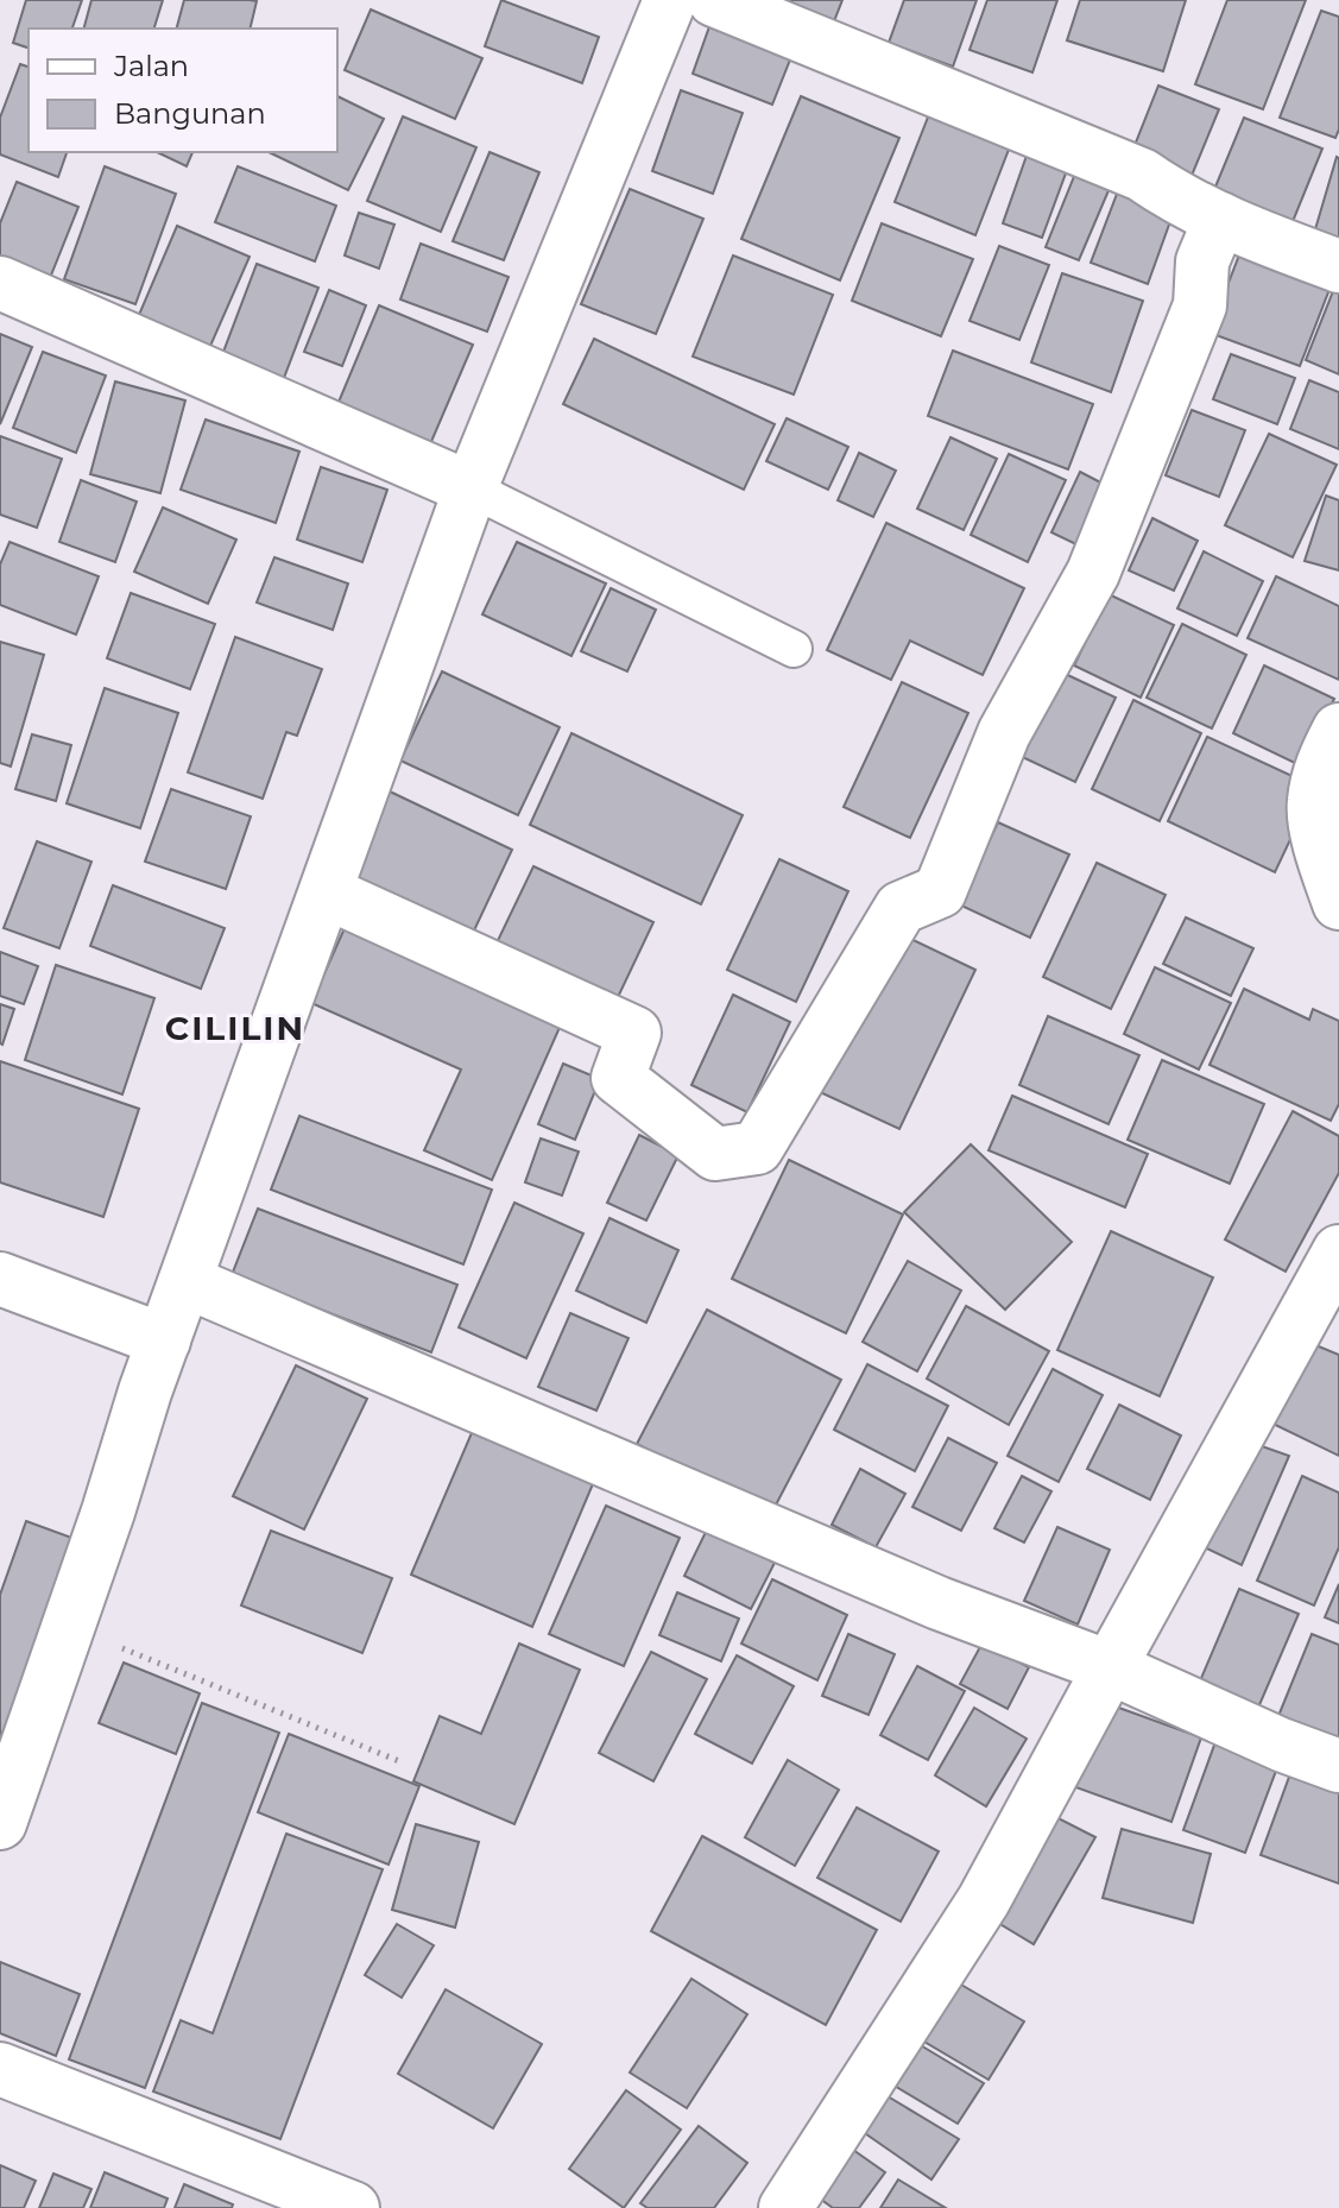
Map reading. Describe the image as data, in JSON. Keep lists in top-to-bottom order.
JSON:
{
  "districts": ["CILILIN"],
  "legend": ["Jalan", "Bangunan"]
}
